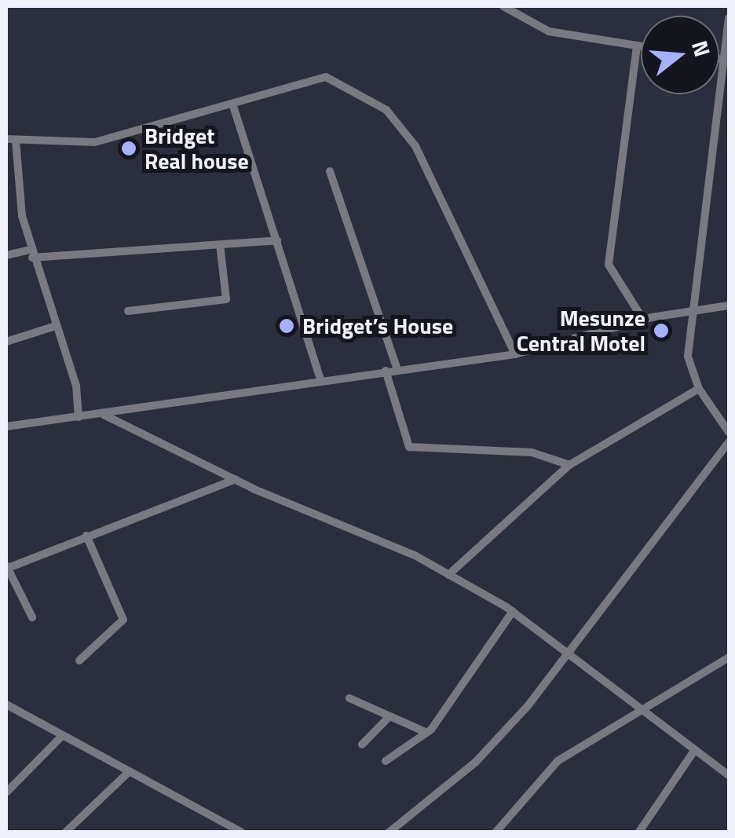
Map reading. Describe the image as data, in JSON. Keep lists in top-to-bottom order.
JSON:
{
  "places": ["Bridget Real house", "Bridget’s House", "Mesunze Central Motel"],
  "north": "right"
}
